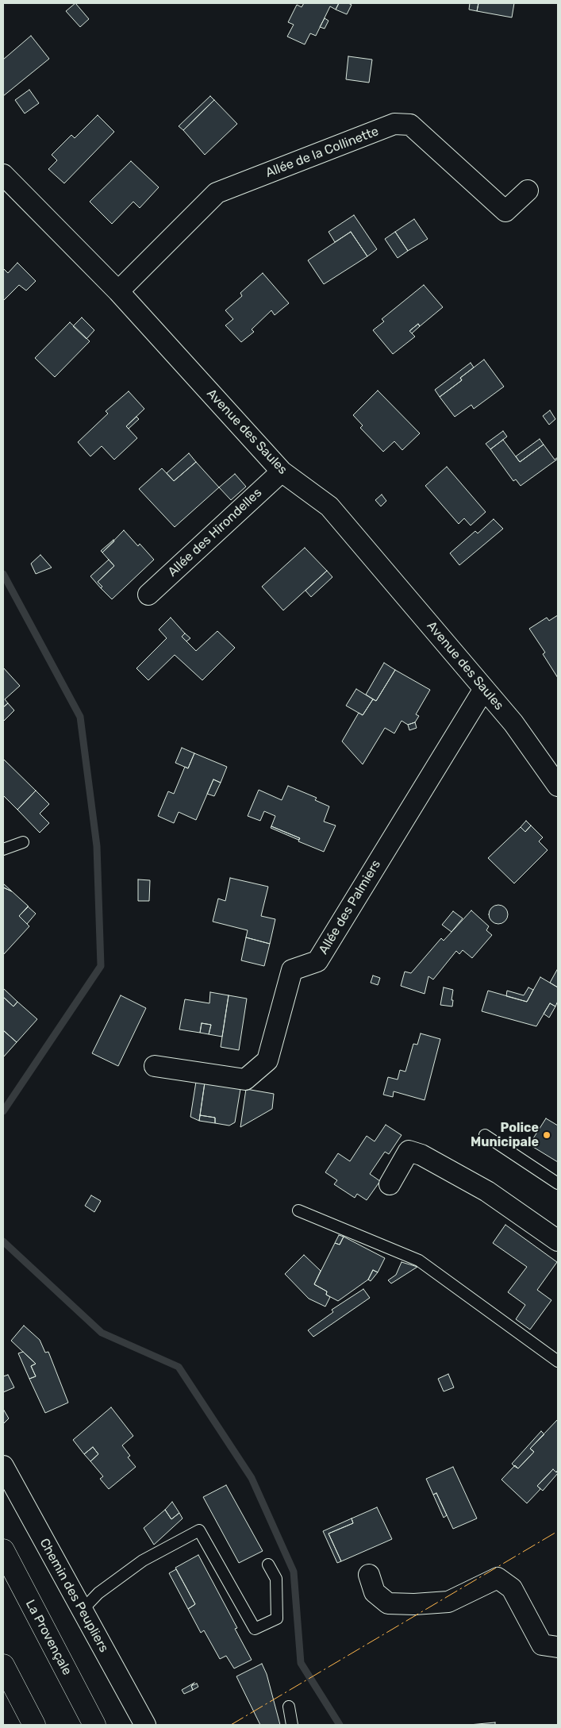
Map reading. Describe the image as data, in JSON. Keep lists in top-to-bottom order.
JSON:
{
  "streets": {
    "highway": ["La Provençale"],
    "street": [
      "Allée de la Collinette",
      "Avenue des Saules",
      "Allée des Hirondelles",
      "Allée des Palmiers",
      "Chemin des Peupliers"
    ]
  },
  "crossings": [
    ["Allée de la Collinette", "Avenue des Saules"],
    ["Avenue des Saules", "Allée des Hirondelles"],
    ["Avenue des Saules", "Allée des Palmiers"]
  ],
  "places": ["Police Municipale"]
}
